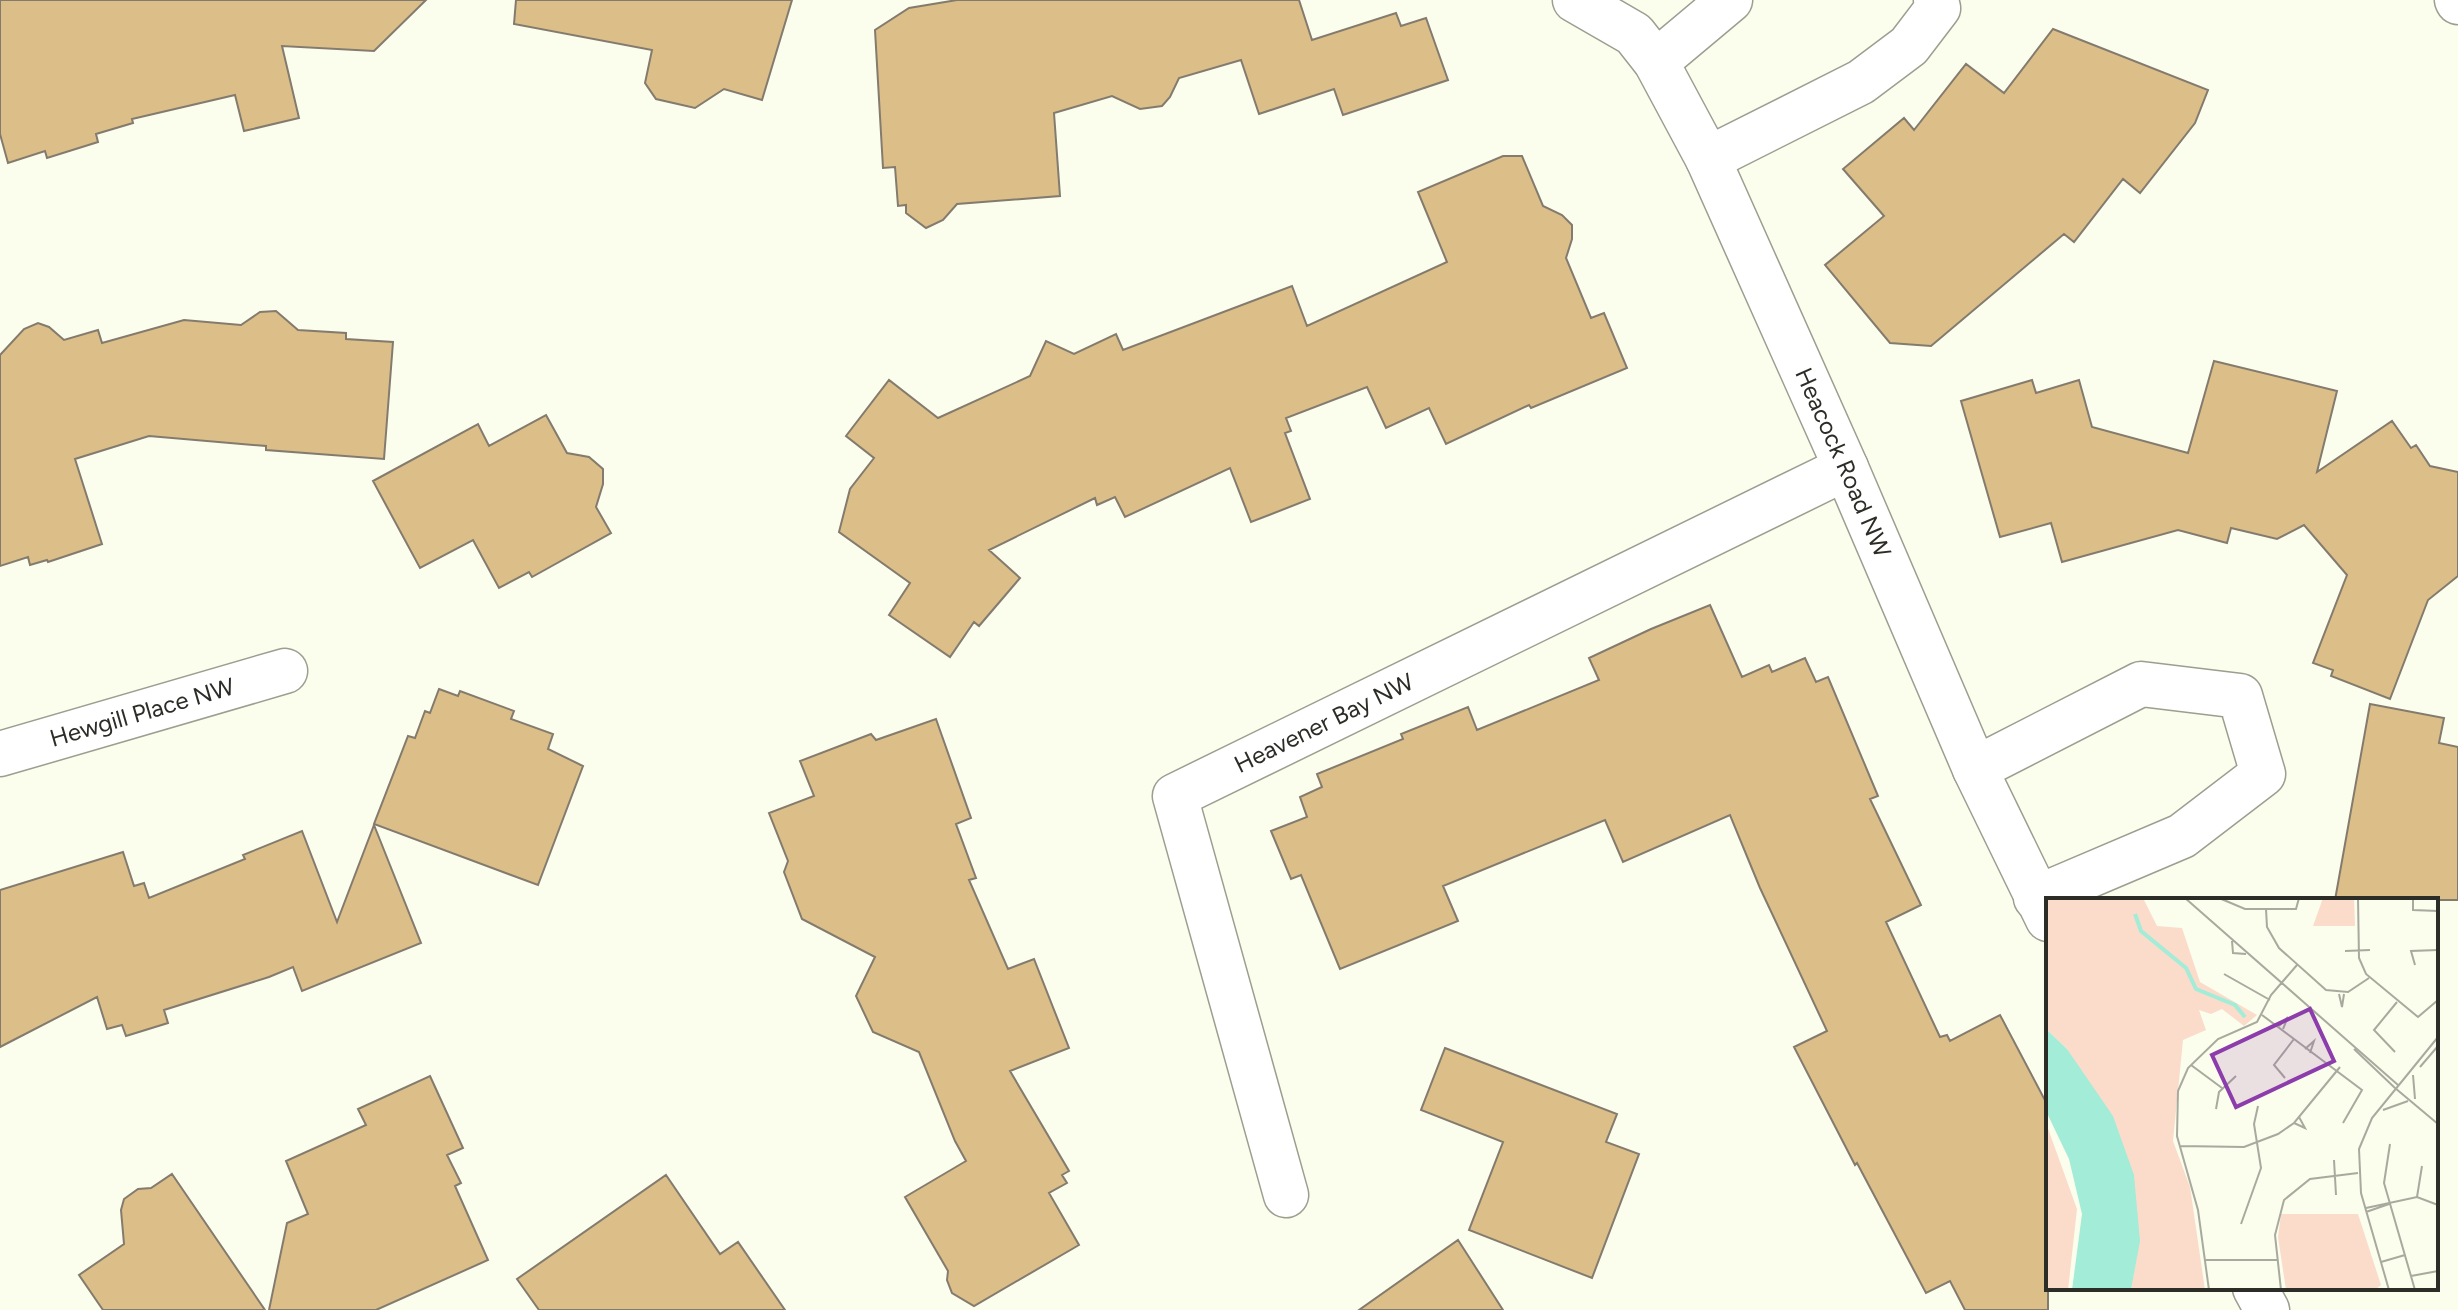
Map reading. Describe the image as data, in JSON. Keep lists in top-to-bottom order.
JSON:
{
  "streets": {
    "street": ["Heacock Road NW", "Hewgill Place NW", "Heavener Bay NW"]
  },
  "crossings": [
    ["Heacock Road NW", "Heavener Bay NW"]
  ]
}
